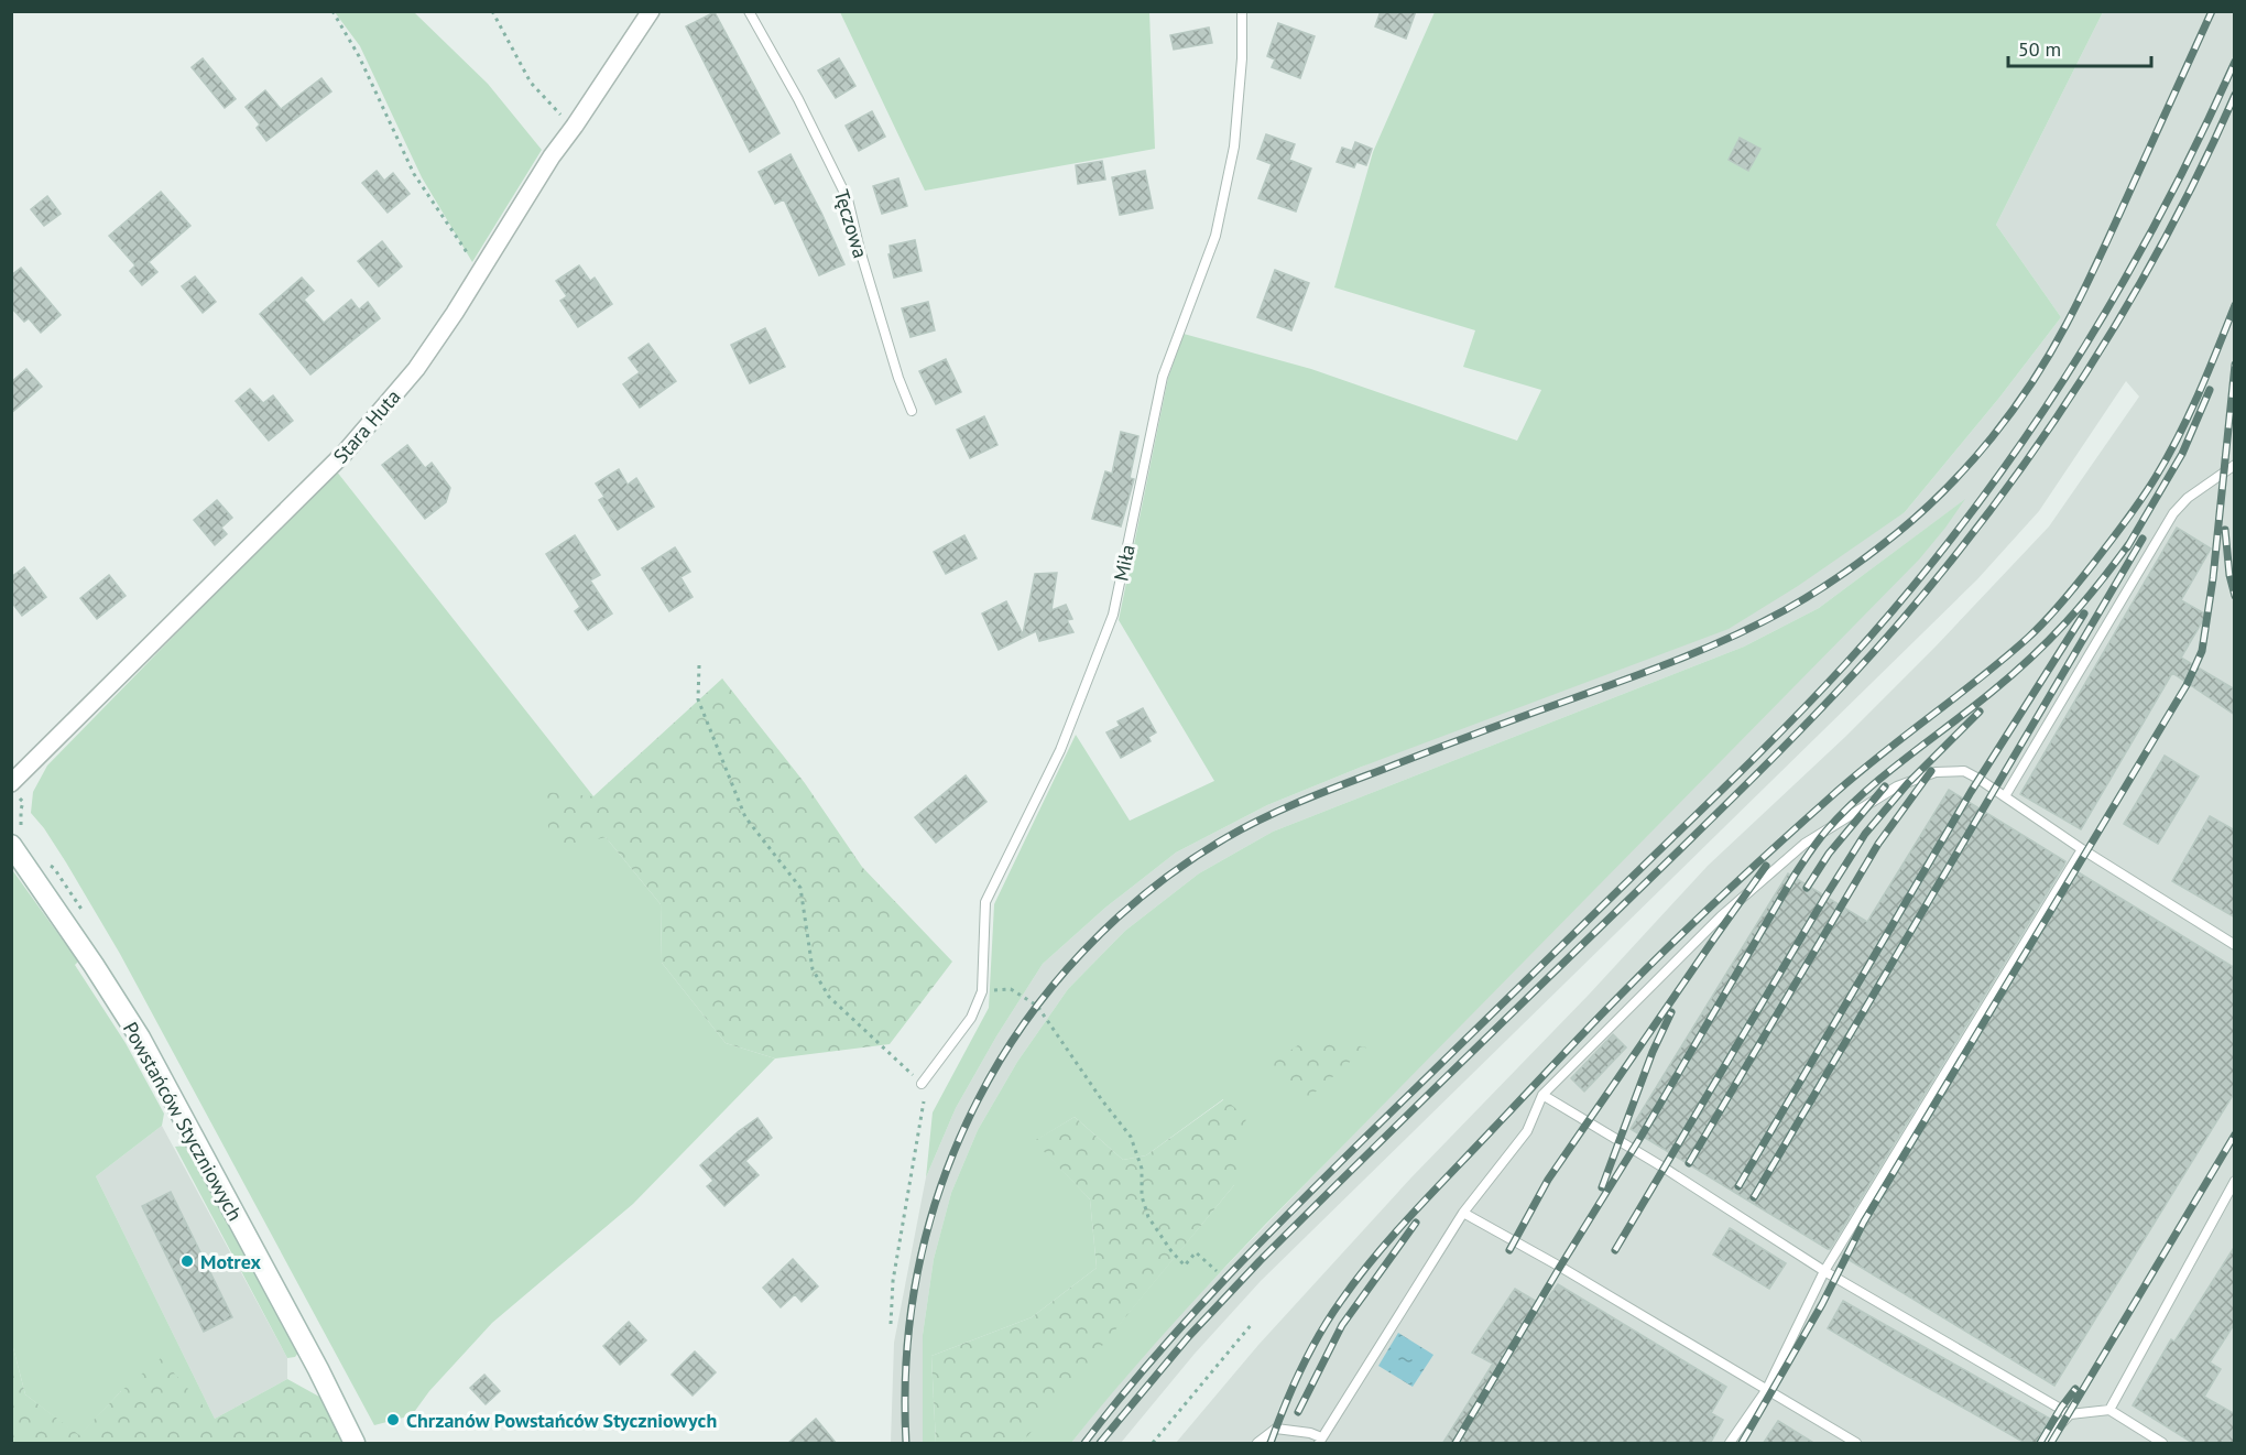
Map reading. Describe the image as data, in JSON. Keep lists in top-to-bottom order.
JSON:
{
  "streets": {
    "street": ["Stara Huta", "Powstańców Styczniowych"],
    "lane": ["Tęczowa", "Miła"]
  },
  "places": ["Motrex", "Chrzanów Powstańców Styczniowych"],
  "scale_bar": "50 m"
}
